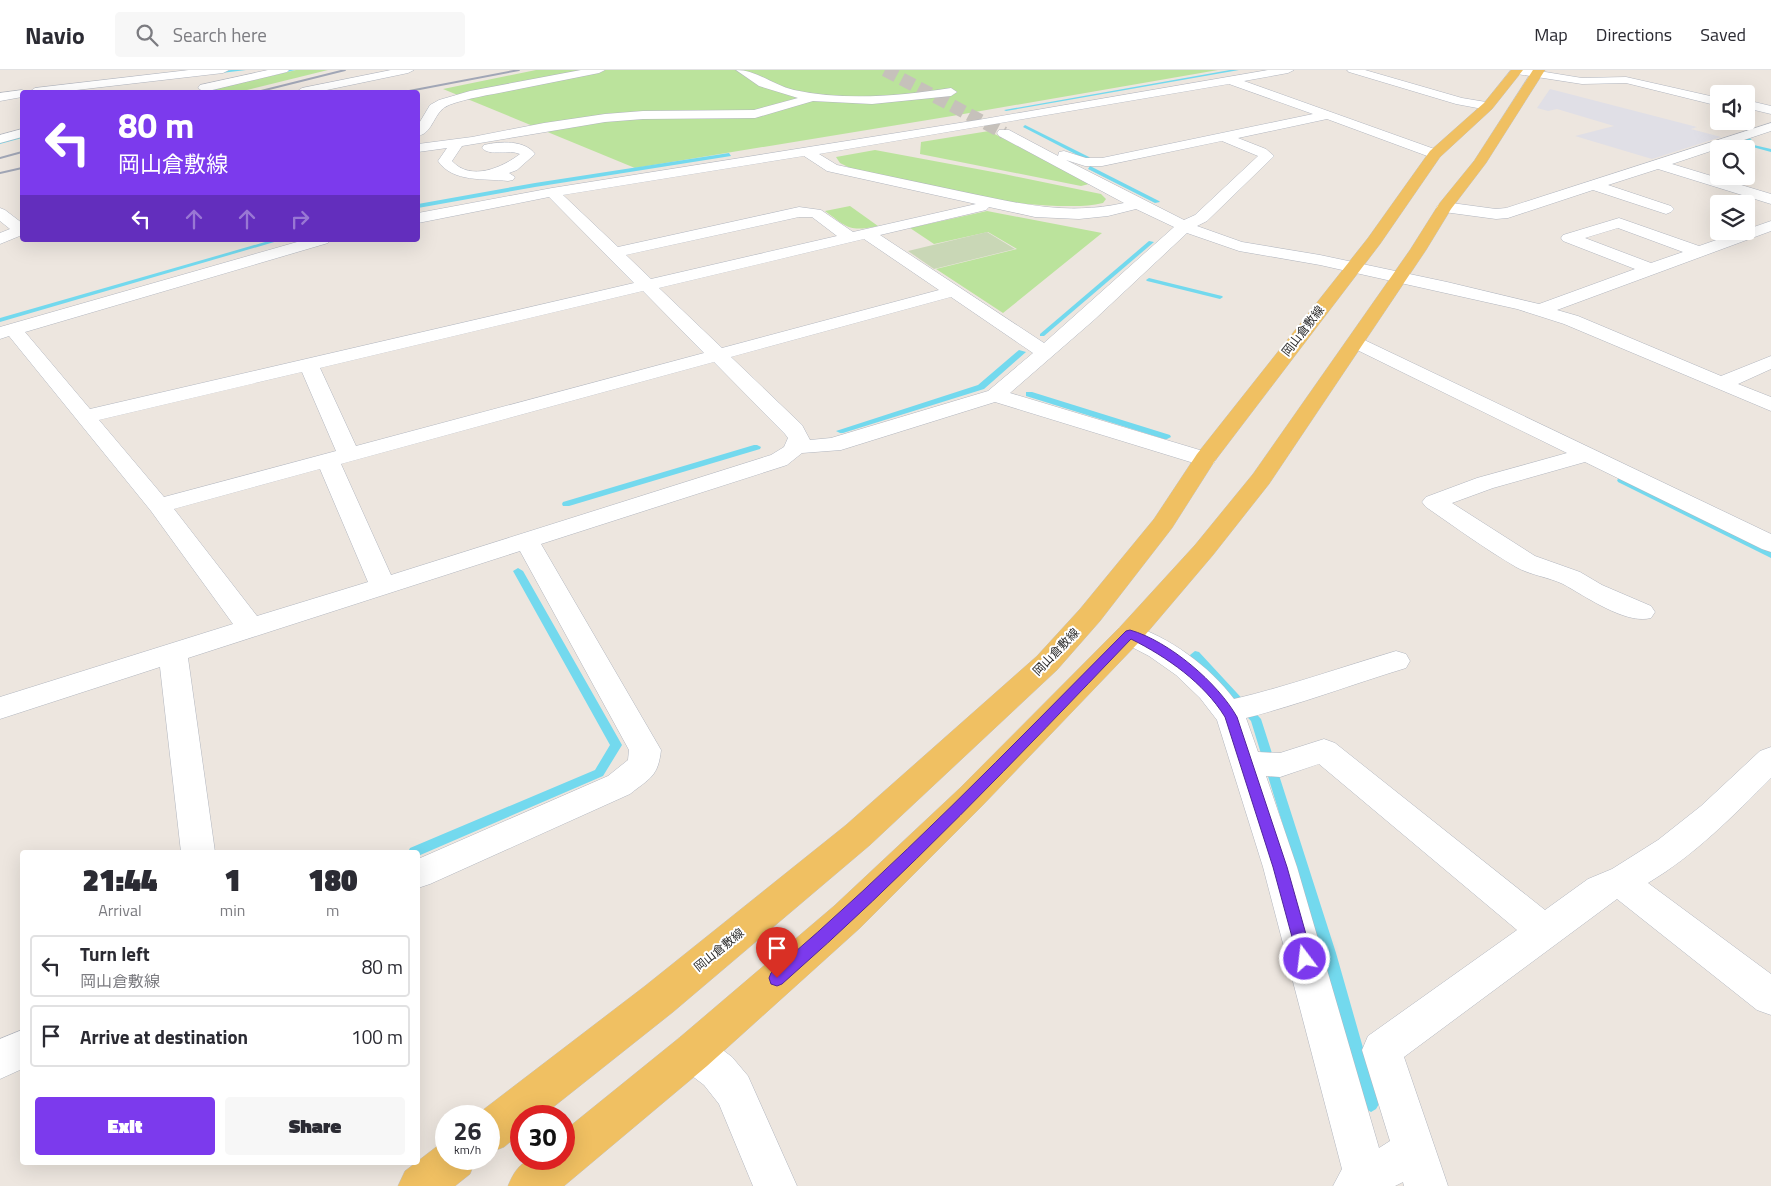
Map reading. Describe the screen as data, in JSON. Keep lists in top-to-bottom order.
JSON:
{
  "streets": {
    "main road": ["岡山倉敷線"]
  },
  "page": {
    "header": "Navio",
    "search": "Search here",
    "nav": ["Map", "Directions", "Saved"],
    "turn": ["80 m", "岡山倉敷線"],
    "eta": [
      "21:44",
      "Arrival",
      "1",
      "min",
      "180",
      "m"
    ],
    "list": [
      {
        "name": "Turn left",
        "note": "岡山倉敷線",
        "value": "80 m"
      },
      {
        "name": "Arrive at destination",
        "value": "100 m"
      }
    ],
    "buttons": ["Exit", "Share"],
    "speed": "26 km/h",
    "limit": "30"
  }
}
